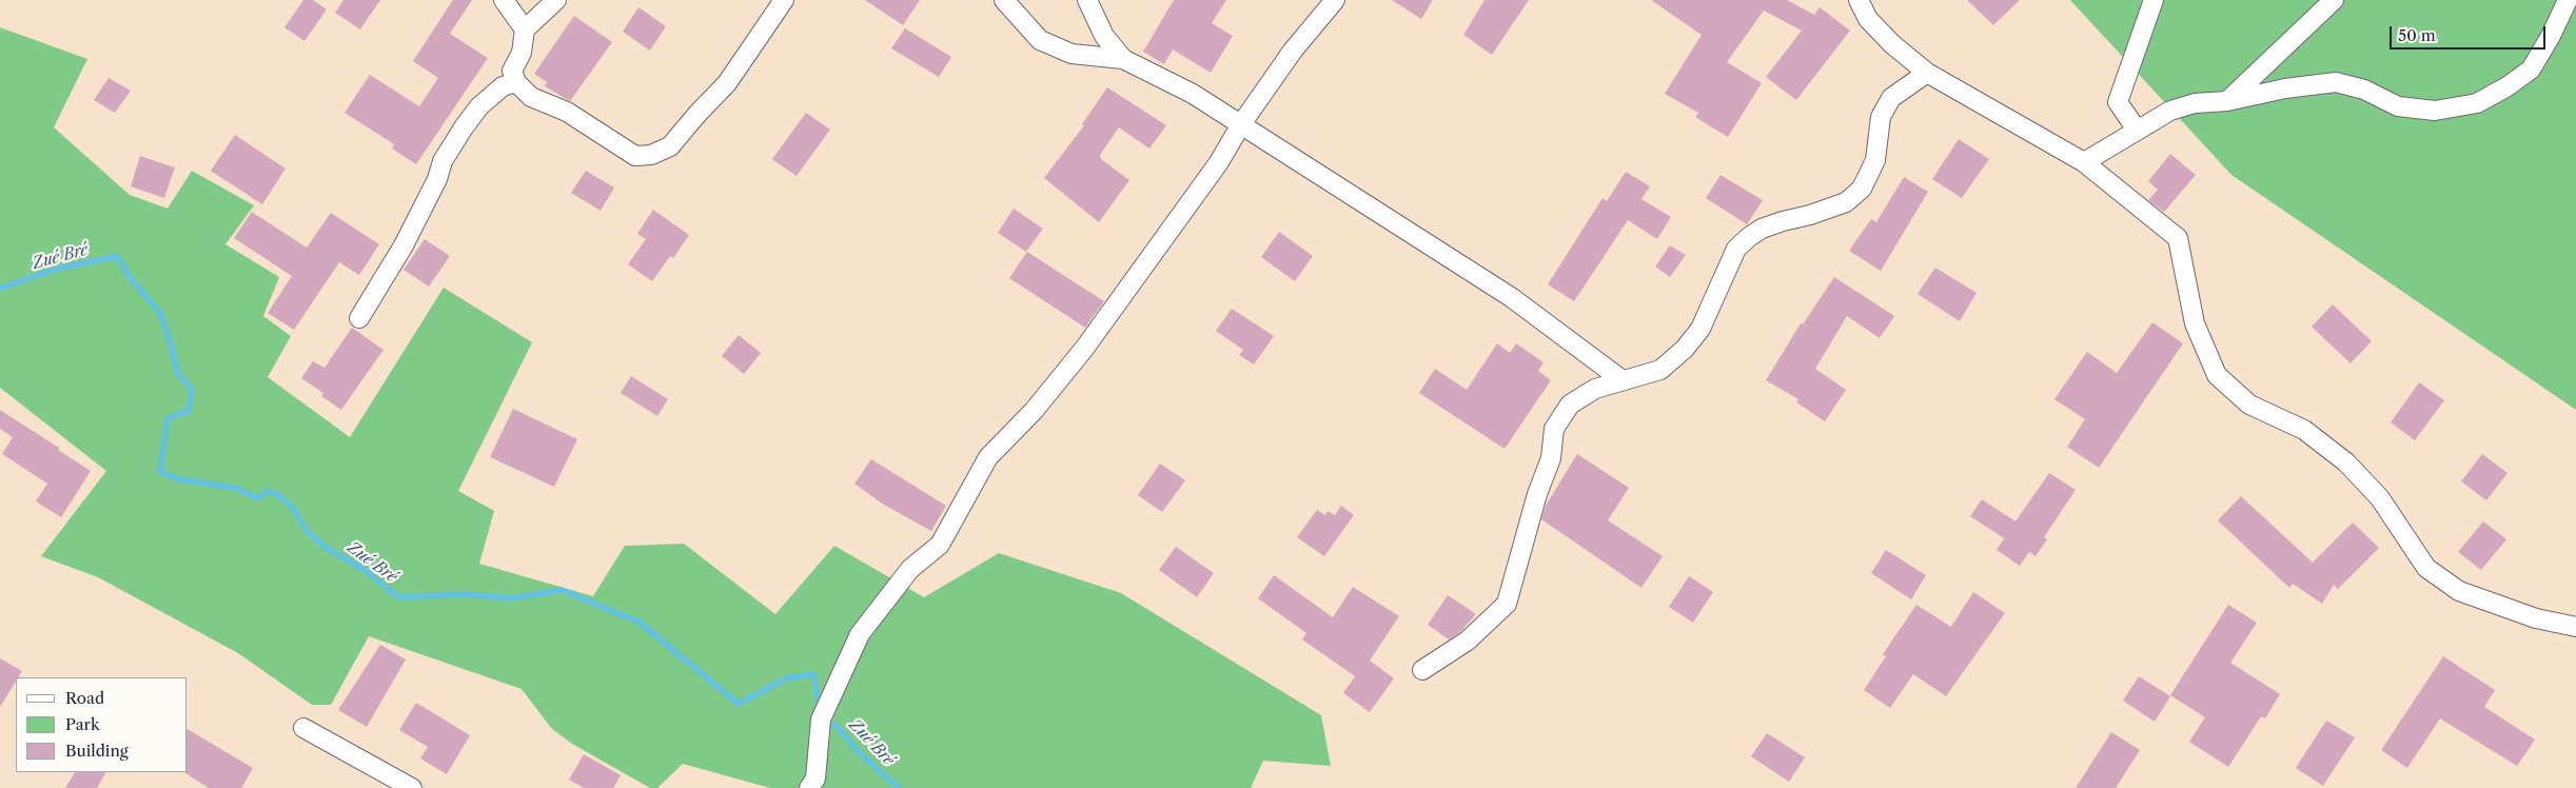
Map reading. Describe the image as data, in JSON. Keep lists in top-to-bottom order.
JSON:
{
  "water": ["Zué Bré"],
  "legend": ["Road", "Park", "Building"],
  "scale_bar": "50 m"
}
